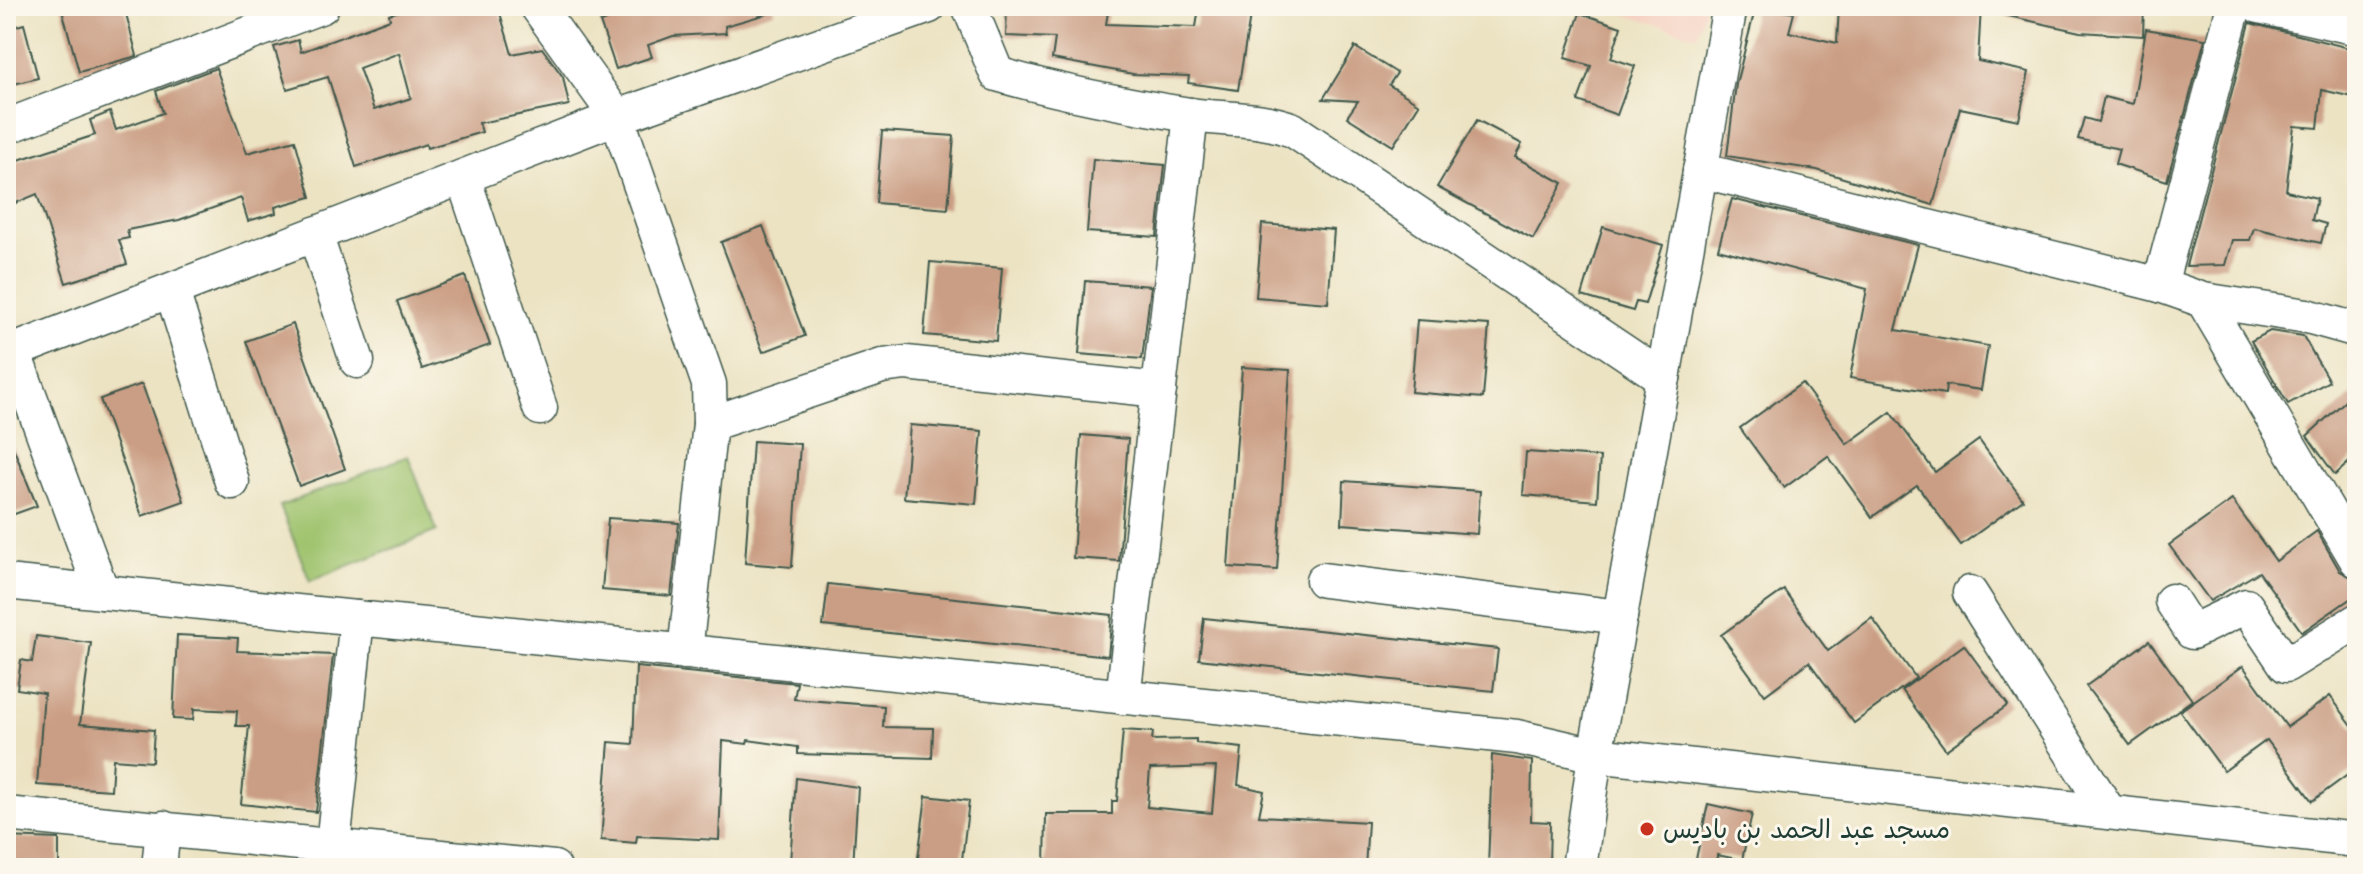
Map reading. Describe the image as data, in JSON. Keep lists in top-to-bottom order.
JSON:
{
  "places": ["مسجد عبد الحمد بن باديس"]
}
